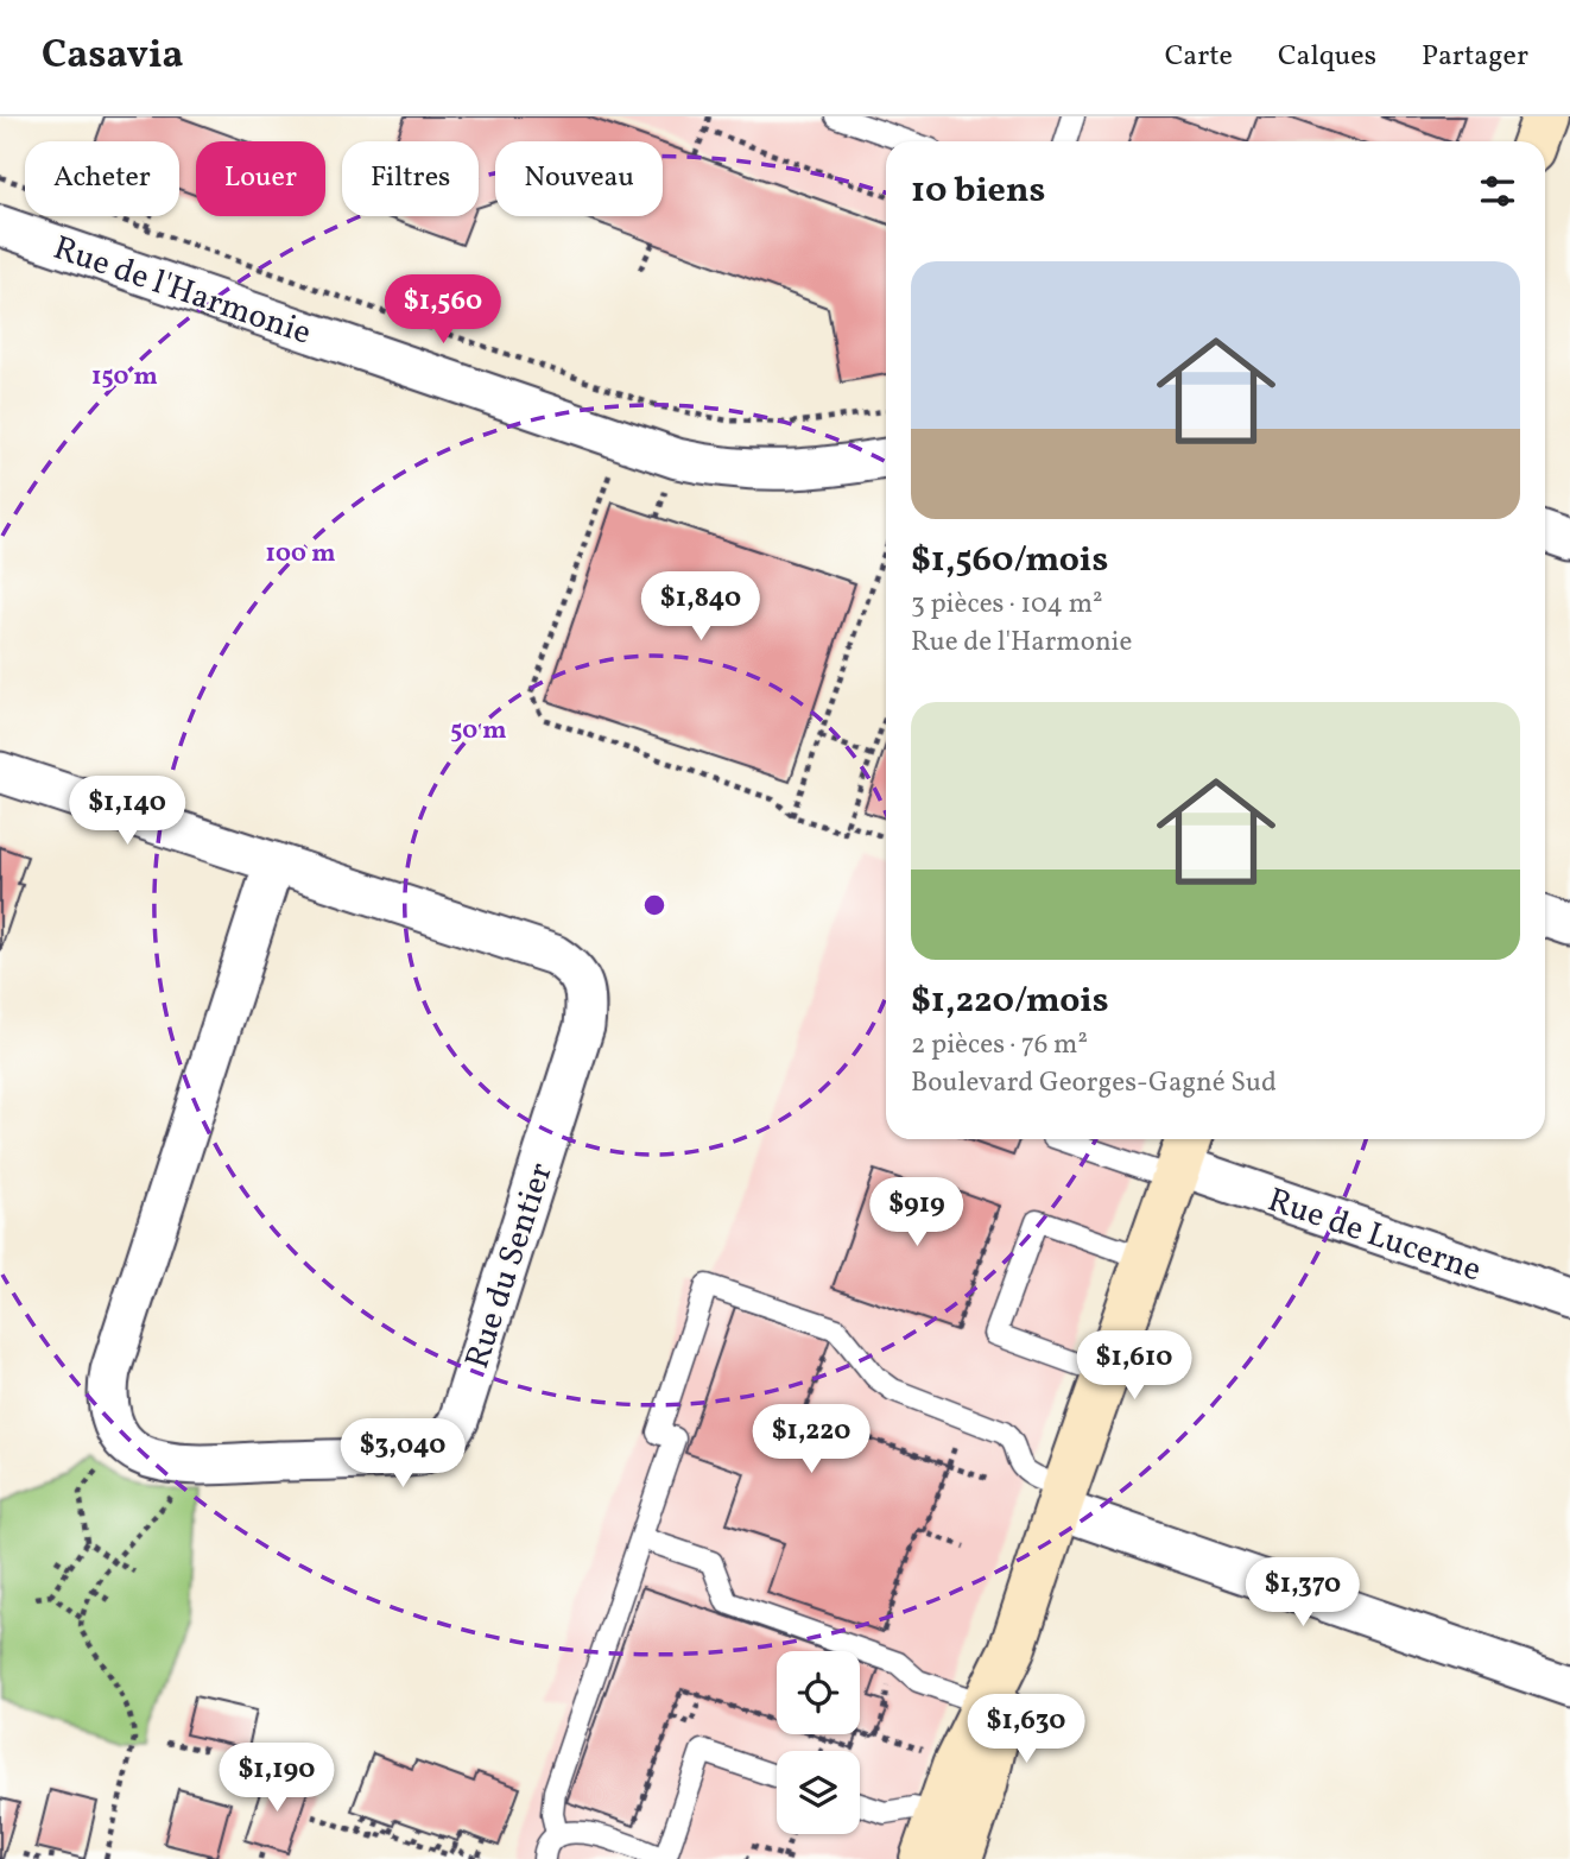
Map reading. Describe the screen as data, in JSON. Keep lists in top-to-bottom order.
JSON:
{
  "streets": {
    "street": ["Rue de l'Harmonie", "Rue de Lucerne", "Rue du Sentier"]
  },
  "page": {
    "header": "Casavia",
    "nav": ["Carte", "Calques", "Partager"],
    "chip": [
      "Acheter",
      "Louer",
      "Filtres",
      "Nouveau"
    ],
    "heading": "10 biens",
    "list": [
      {
        "name": "$1,560/mois",
        "note": "3 pièces · 104 m² · Rue de l'Harmonie"
      },
      {
        "name": "$1,220/mois",
        "note": "2 pièces · 76 m² · Boulevard Georges-Gagné Sud"
      }
    ],
    "price": [
      "$1,560",
      "$1,840",
      "$1,140",
      "$919",
      "$1,610",
      "$1,220",
      "$3,040",
      "$1,370",
      "$1,630",
      "$1,190"
    ]
  },
  "rings": ["150 m", "100 m", "50 m"]
}
